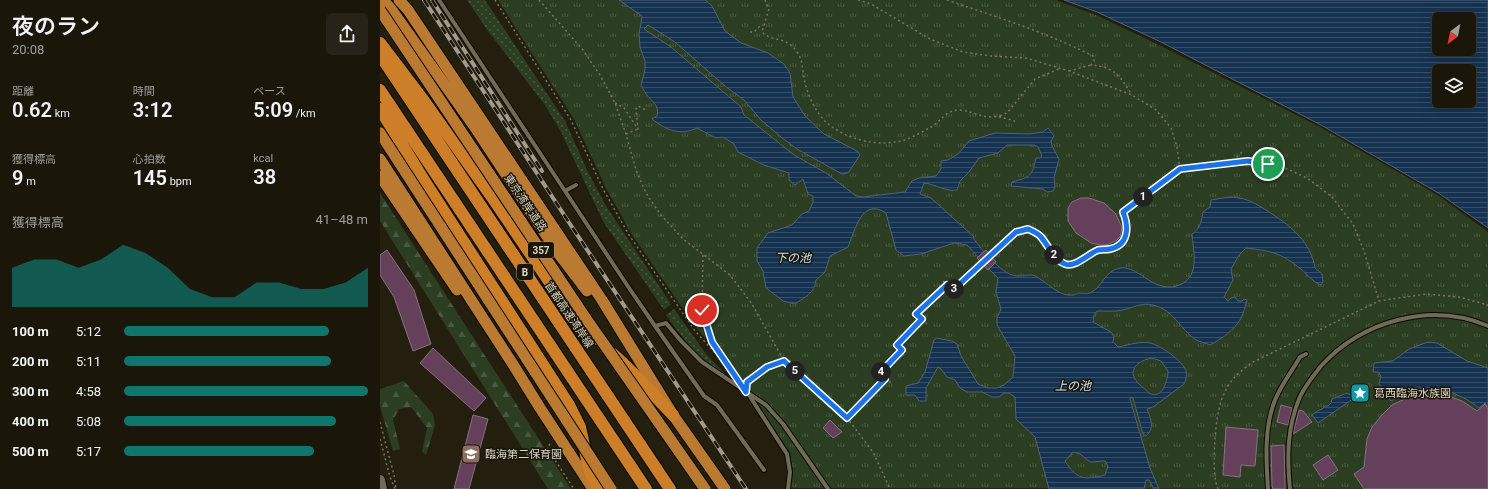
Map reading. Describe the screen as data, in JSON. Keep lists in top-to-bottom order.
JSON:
{
  "streets": {
    "highway": [
      "東京湾岸道路",
      "357",
      "B",
      "首都高速湾岸線"
    ]
  },
  "water": ["下の池", "上の池"],
  "places": {
    "place": ["葛西臨海水族園"],
    "school or university": ["臨海第二保育園"]
  },
  "north": "bottom left",
  "page": {
    "heading": ["夜のラン", "20:08"],
    "stats": [
      ["距離", "0.62 km"],
      ["時間", "3:12"],
      ["ペース", "5:09 /km"],
      ["獲得標高", "9 m"],
      ["心拍数", "145 bpm"],
      ["kcal", "38"]
    ],
    "pins": [
      "1",
      "2",
      "3",
      "5",
      "4"
    ],
    "chart": ["獲得標高", "41–48 m"],
    "list": [
      {
        "name": "100 m",
        "note": "5:12"
      },
      {
        "name": "200 m",
        "note": "5:11"
      },
      {
        "name": "300 m",
        "note": "4:58"
      },
      {
        "name": "400 m",
        "note": "5:08"
      },
      {
        "name": "500 m",
        "note": "5:17"
      }
    ]
  }
}
